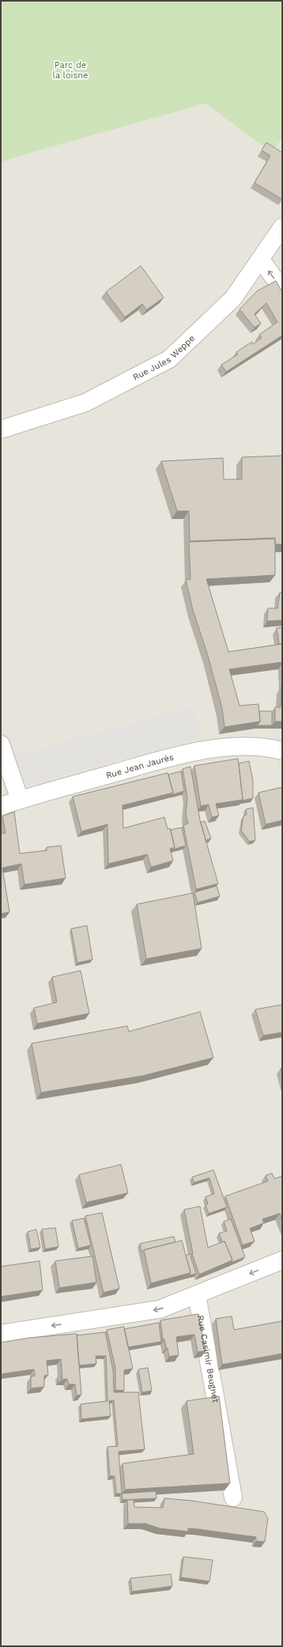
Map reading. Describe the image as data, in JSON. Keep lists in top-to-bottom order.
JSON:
{
  "streets": {
    "street": ["Rue Jules Weppe", "Rue Jean Jaurès", "Rue Casimir Beugnet"]
  },
  "parks": ["Parc de la loisne"]
}
